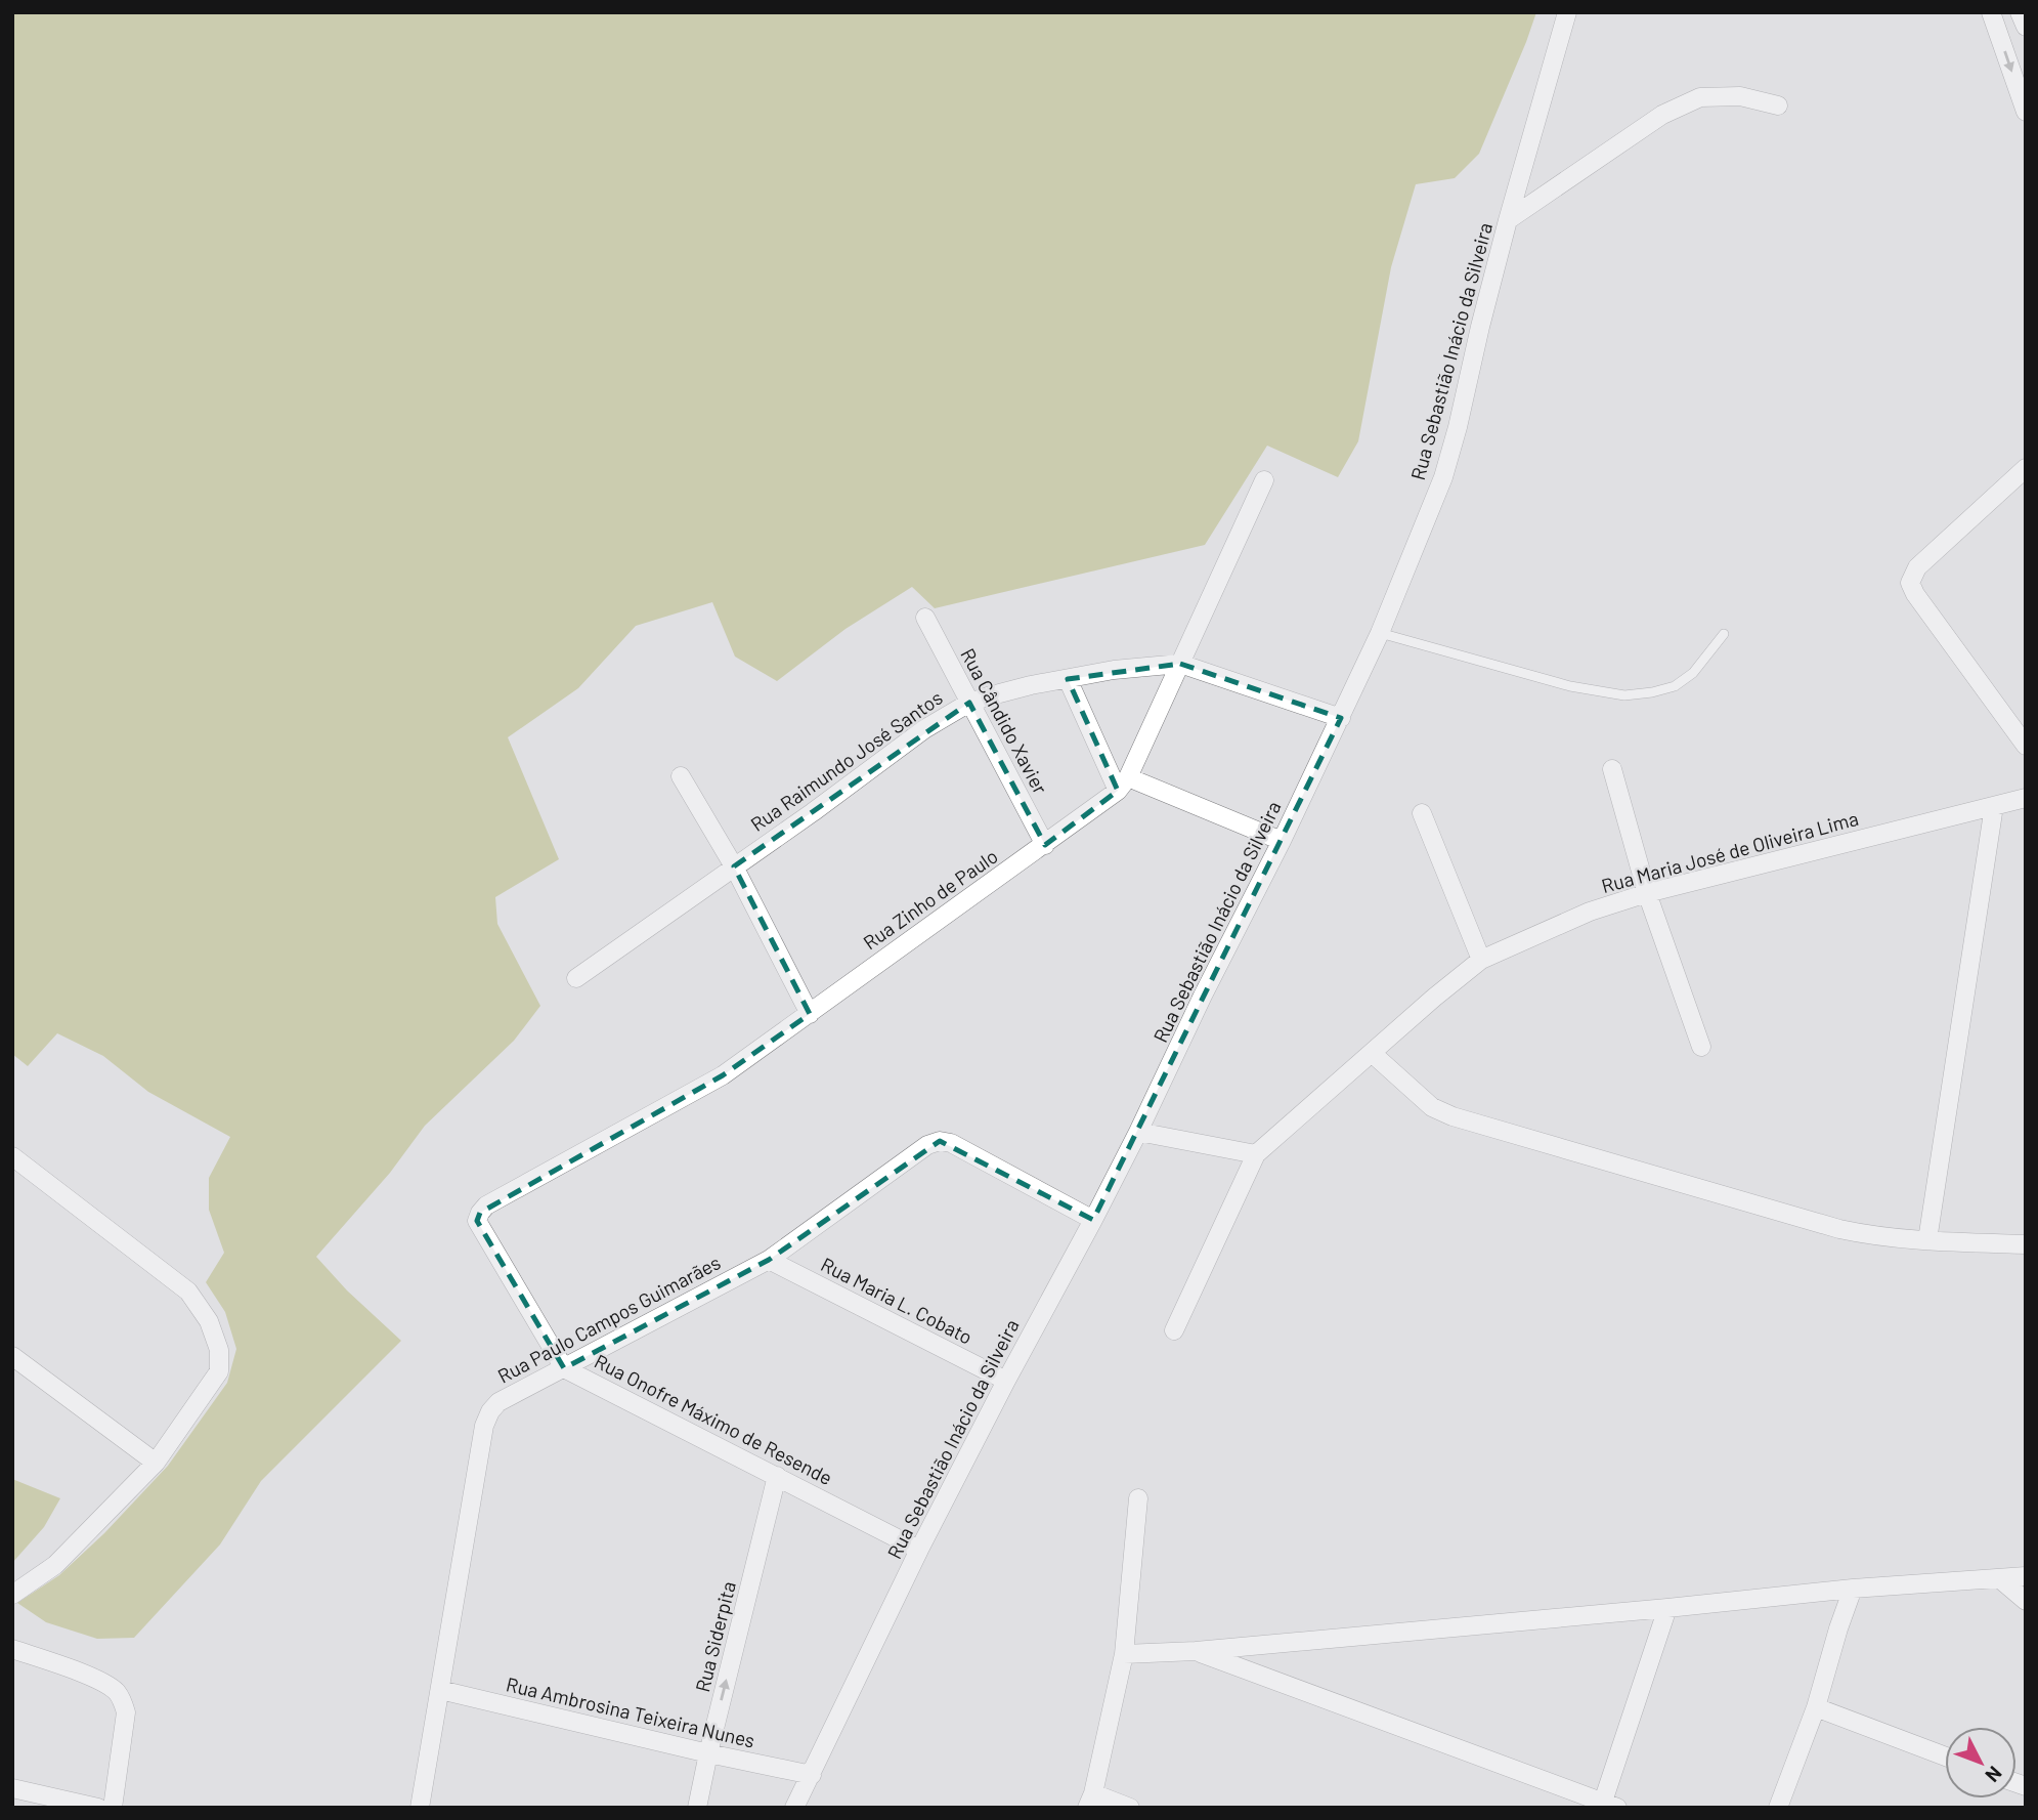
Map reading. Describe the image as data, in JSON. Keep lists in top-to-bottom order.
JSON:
{
  "streets": {
    "street": [
      "Rua Sebastião Inácio da Silveira",
      "Rua Cândido Xavier",
      "Rua Raimundo José Santos",
      "Rua Maria José de Oliveira Lima",
      "Rua Zinho de Paulo",
      "Rua Maria L. Cobato",
      "Rua Paulo Campos Guimarães",
      "Rua Onofre Máximo de Resende",
      "Rua Siderpita",
      "Rua Ambrosina Teixeira Nunes"
    ]
  },
  "crossings": [
    ["Rua Sebastião Inácio da Silveira", "Rua Raimundo José Santos"],
    ["Rua Sebastião Inácio da Silveira", "Rua Maria L. Cobato"],
    ["Rua Sebastião Inácio da Silveira", "Rua Paulo Campos Guimarães"],
    ["Rua Sebastião Inácio da Silveira", "Rua Onofre Máximo de Resende"],
    ["Rua Sebastião Inácio da Silveira", "Rua Ambrosina Teixeira Nunes"],
    ["Rua Cândido Xavier", "Rua Raimundo José Santos"],
    ["Rua Cândido Xavier", "Rua Zinho de Paulo"],
    ["Rua Raimundo José Santos", "Rua Zinho de Paulo"],
    ["Rua Zinho de Paulo", "Rua Onofre Máximo de Resende"],
    ["Rua Maria L. Cobato", "Rua Paulo Campos Guimarães"],
    ["Rua Paulo Campos Guimarães", "Rua Onofre Máximo de Resende"],
    ["Rua Paulo Campos Guimarães", "Rua Ambrosina Teixeira Nunes"],
    ["Rua Onofre Máximo de Resende", "Rua Siderpita"],
    ["Rua Siderpita", "Rua Ambrosina Teixeira Nunes"]
  ],
  "one_way": ["Rua Siderpita"],
  "north": "bottom right"
}
